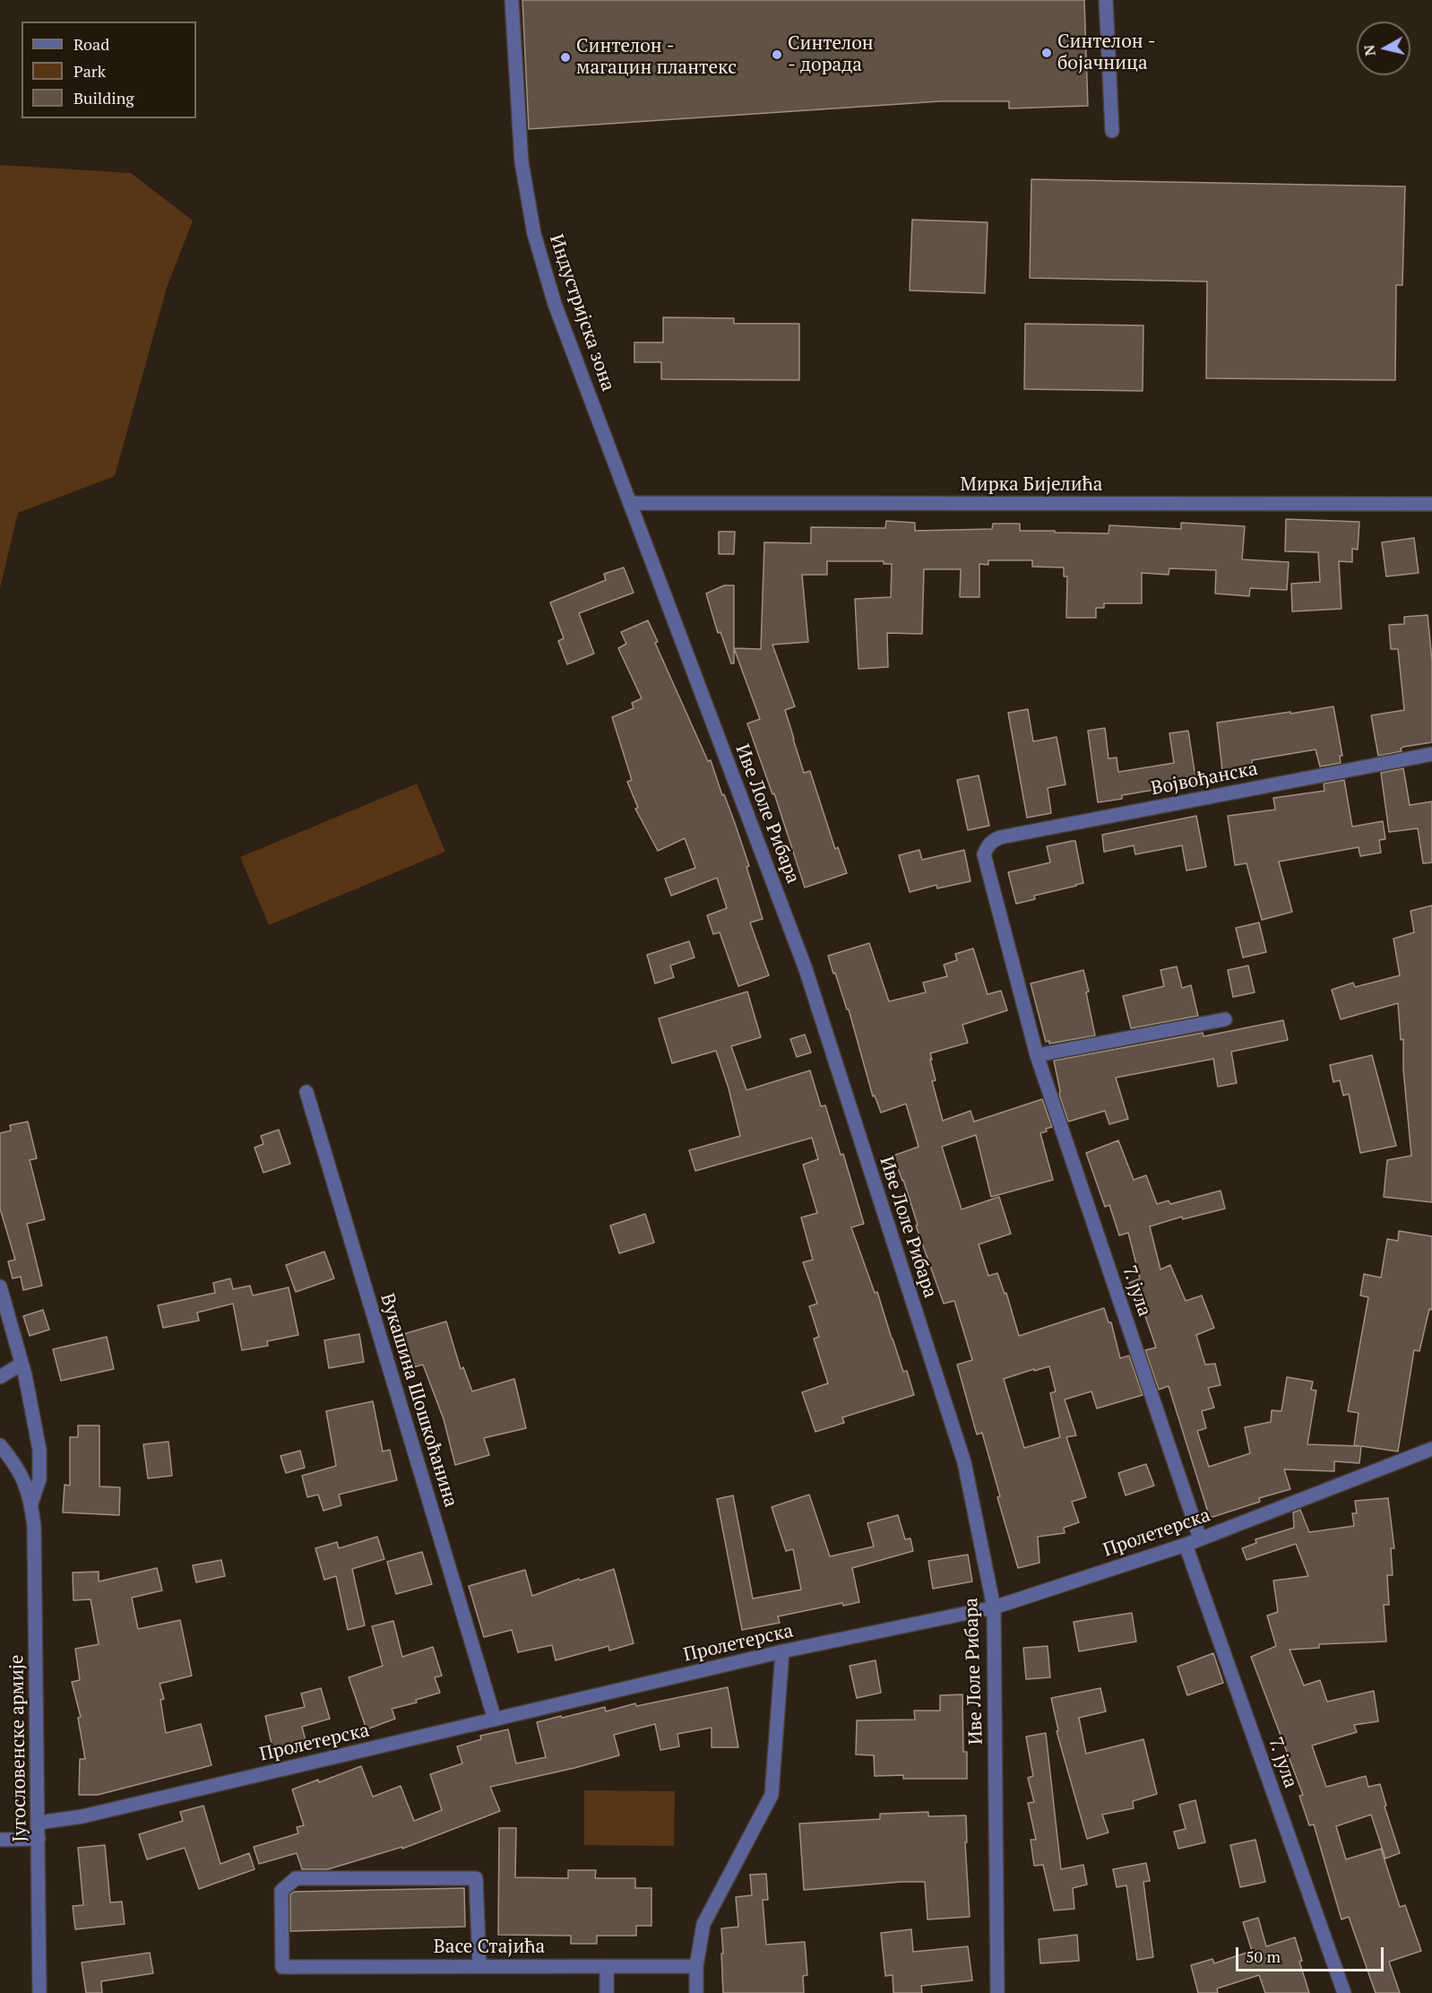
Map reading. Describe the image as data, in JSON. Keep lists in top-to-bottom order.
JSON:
{
  "streets": {
    "street": [
      "Индустријска зона",
      "Мирка Бијелића",
      "Војвођанска",
      "Иве Лоле Рибара",
      "7. јула",
      "Вукашина Шошкоћанина",
      "Пролетерска",
      "Југословенске армије",
      "Васе Стајића"
    ]
  },
  "crossings": [
    ["Индустријска зона", "Мирка Бијелића"],
    ["Индустријска зона", "Иве Лоле Рибара"],
    ["Мирка Бијелића", "Иве Лоле Рибара"],
    ["Војвођанска", "7. јула"],
    ["Иве Лоле Рибара", "Пролетерска"],
    ["7. јула", "Пролетерска"],
    ["Вукашина Шошкоћанина", "Пролетерска"],
    ["Пролетерска", "Југословенске армије"]
  ],
  "places": ["Синтелон - бојачница", "Синтелон - дорада", "Синтелон - магацин плантекс"],
  "legend": ["Road", "Park", "Building"],
  "scale_bar": "50 m",
  "north": "left"
}
